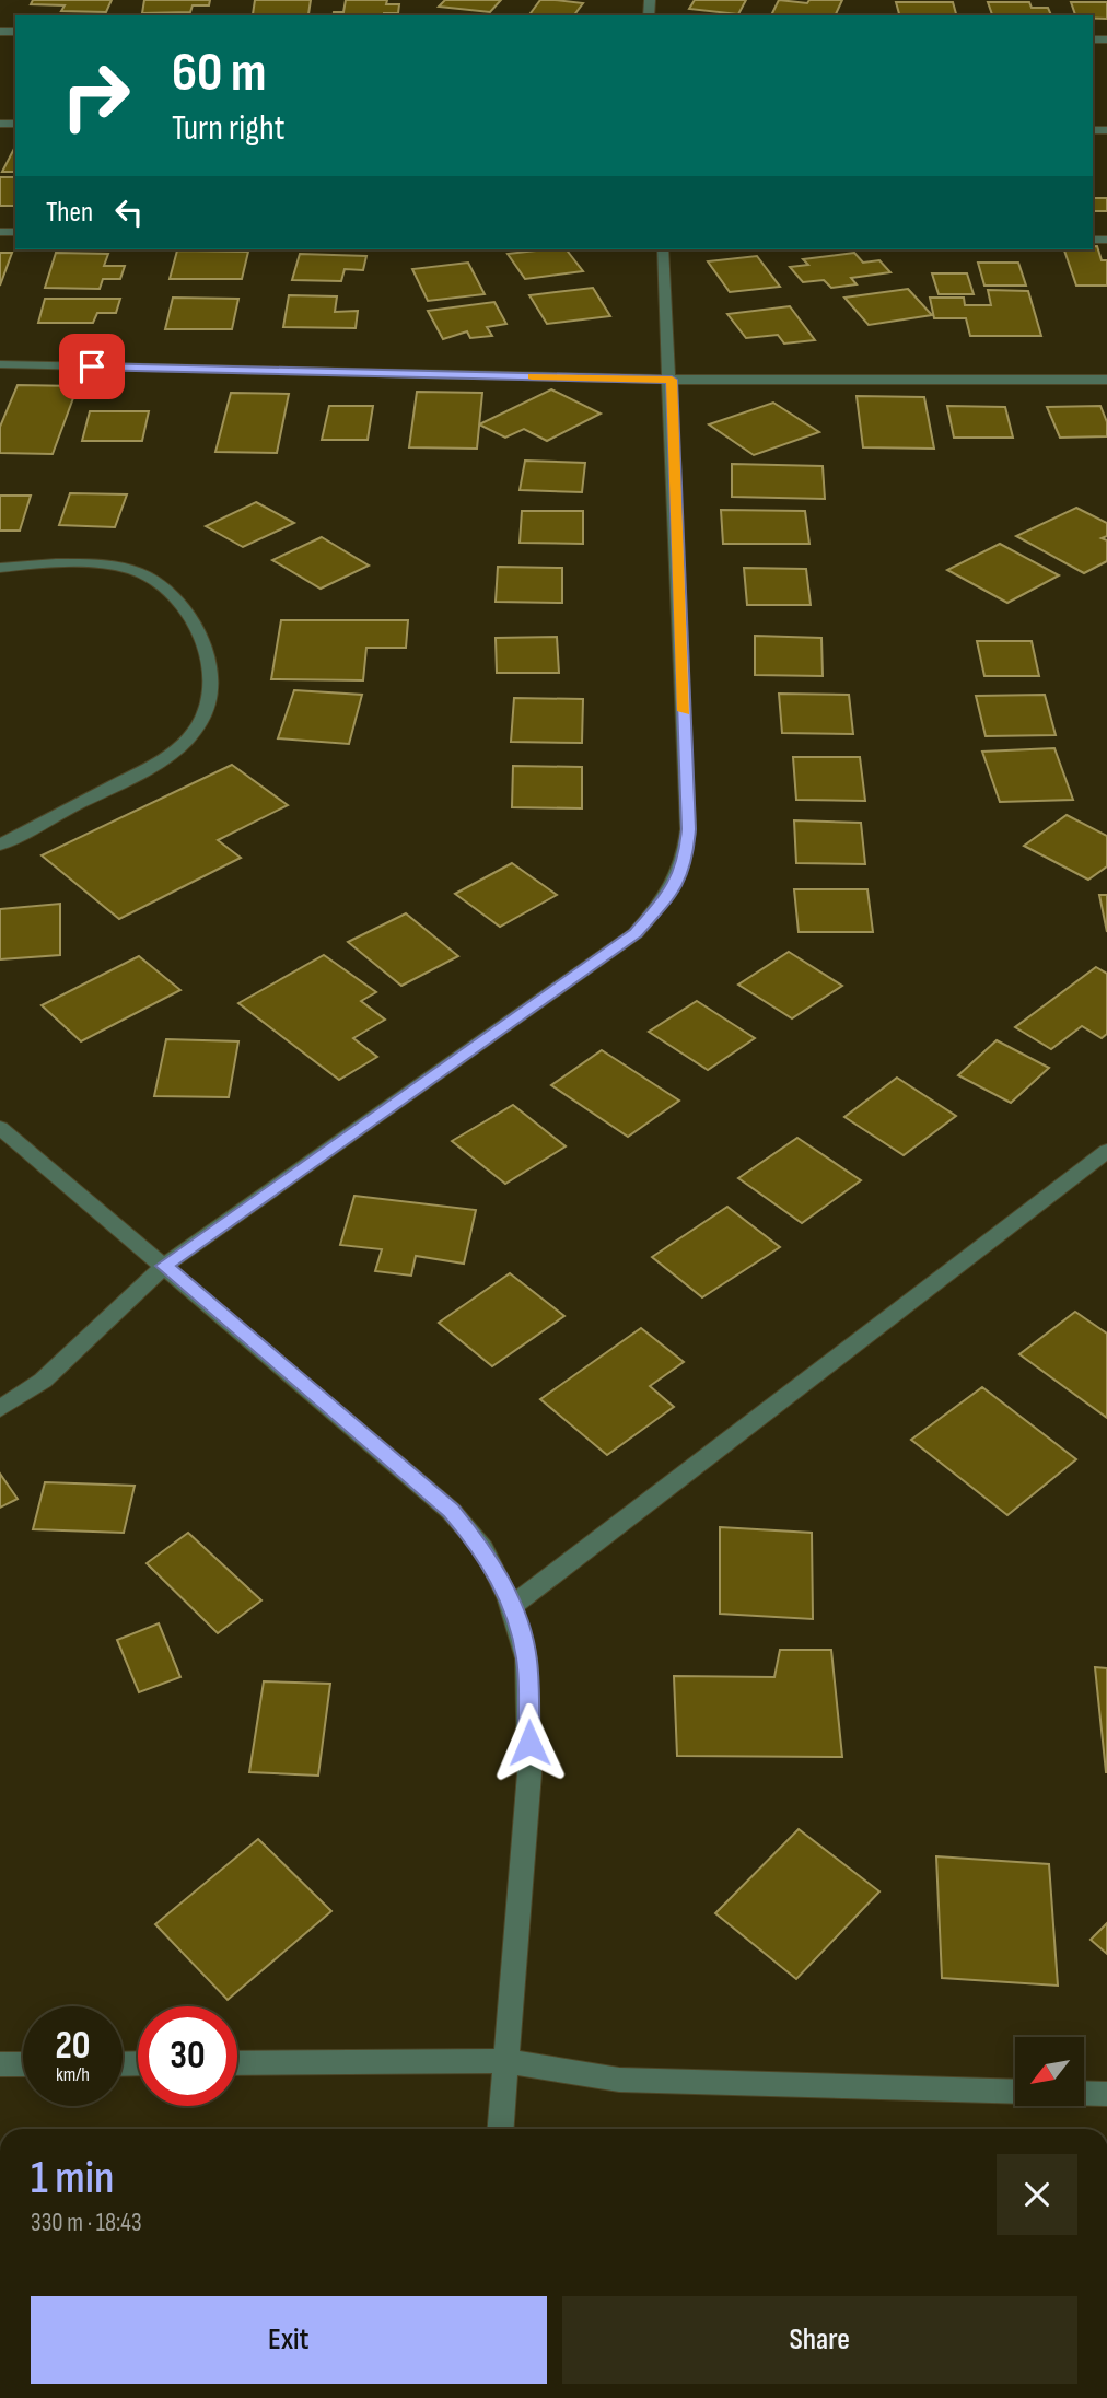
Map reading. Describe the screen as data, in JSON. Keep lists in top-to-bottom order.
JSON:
{
  "north": "bottom left",
  "page": {
    "turn": ["60 m", "Turn right"],
    "then": "Then",
    "speed": "20 km/h",
    "limit": "30",
    "heading": ["1 min", "330 m · 18:43"],
    "buttons": ["Exit", "Share"]
  }
}
